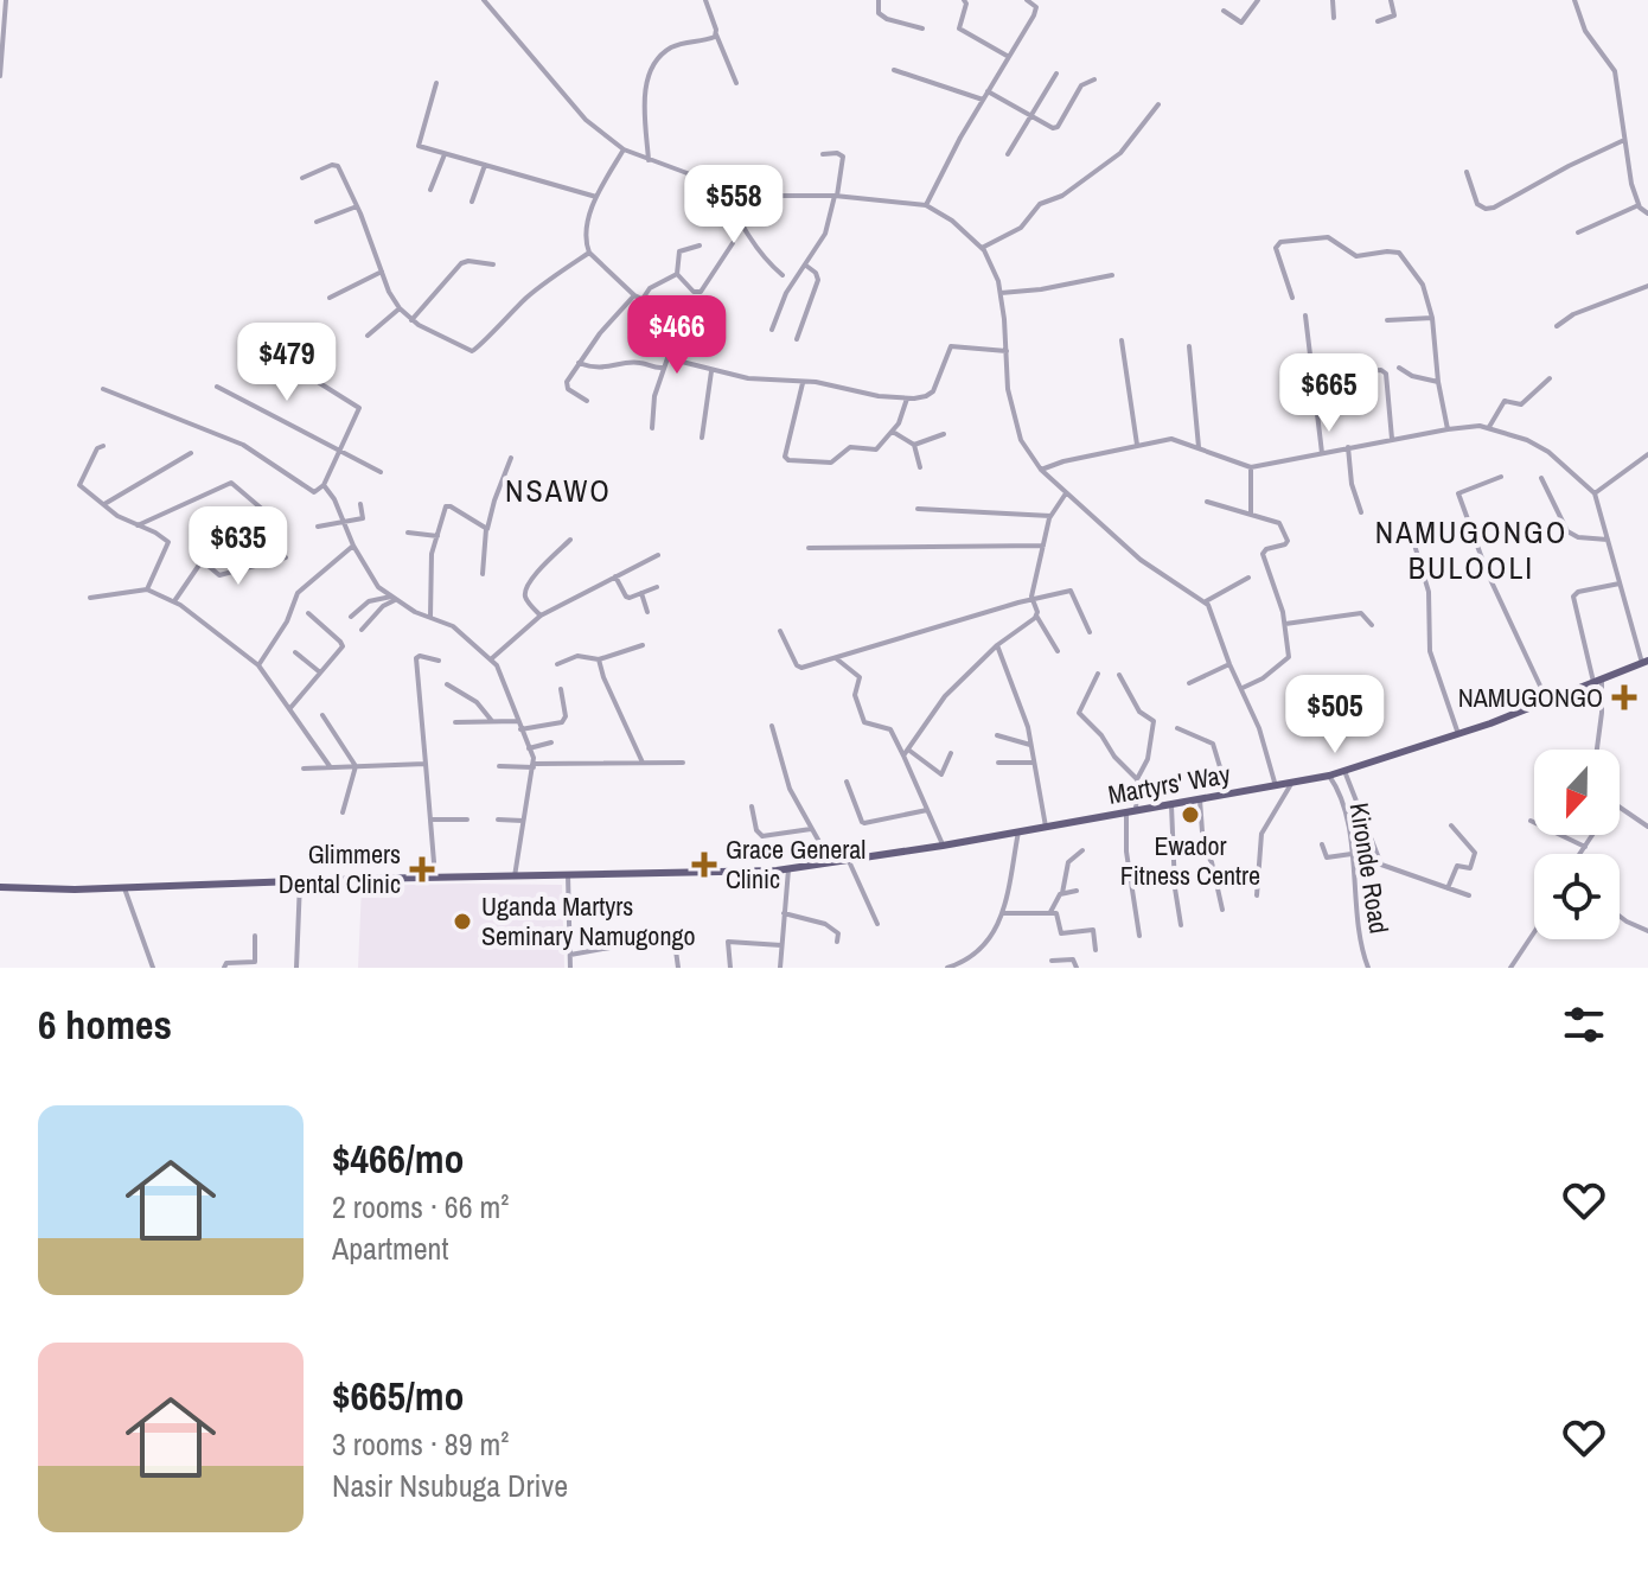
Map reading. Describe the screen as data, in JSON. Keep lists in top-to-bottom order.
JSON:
{
  "streets": {
    "main road": ["Martyrs' Way"],
    "street": ["Kironde Road"]
  },
  "crossings": [
    ["Martyrs' Way", "Kironde Road"]
  ],
  "districts": ["NSAWO", "NAMUGONGO BULOOLI"],
  "places": {
    "health": ["NAMUGONGO", "Grace General Clinic", "Glimmers Dental Clinic"],
    "other": ["Ewador Fitness Centre", "Uganda Martyrs Seminary Namugongo"]
  },
  "north": "bottom",
  "page": {
    "price": [
      "$558",
      "$466",
      "$479",
      "$665",
      "$635",
      "$505"
    ],
    "heading": "6 homes",
    "list": [
      {
        "name": "$466/mo",
        "note": "2 rooms · 66 m² · Apartment"
      },
      {
        "name": "$665/mo",
        "note": "3 rooms · 89 m² · Nasir Nsubuga Drive"
      }
    ]
  }
}
